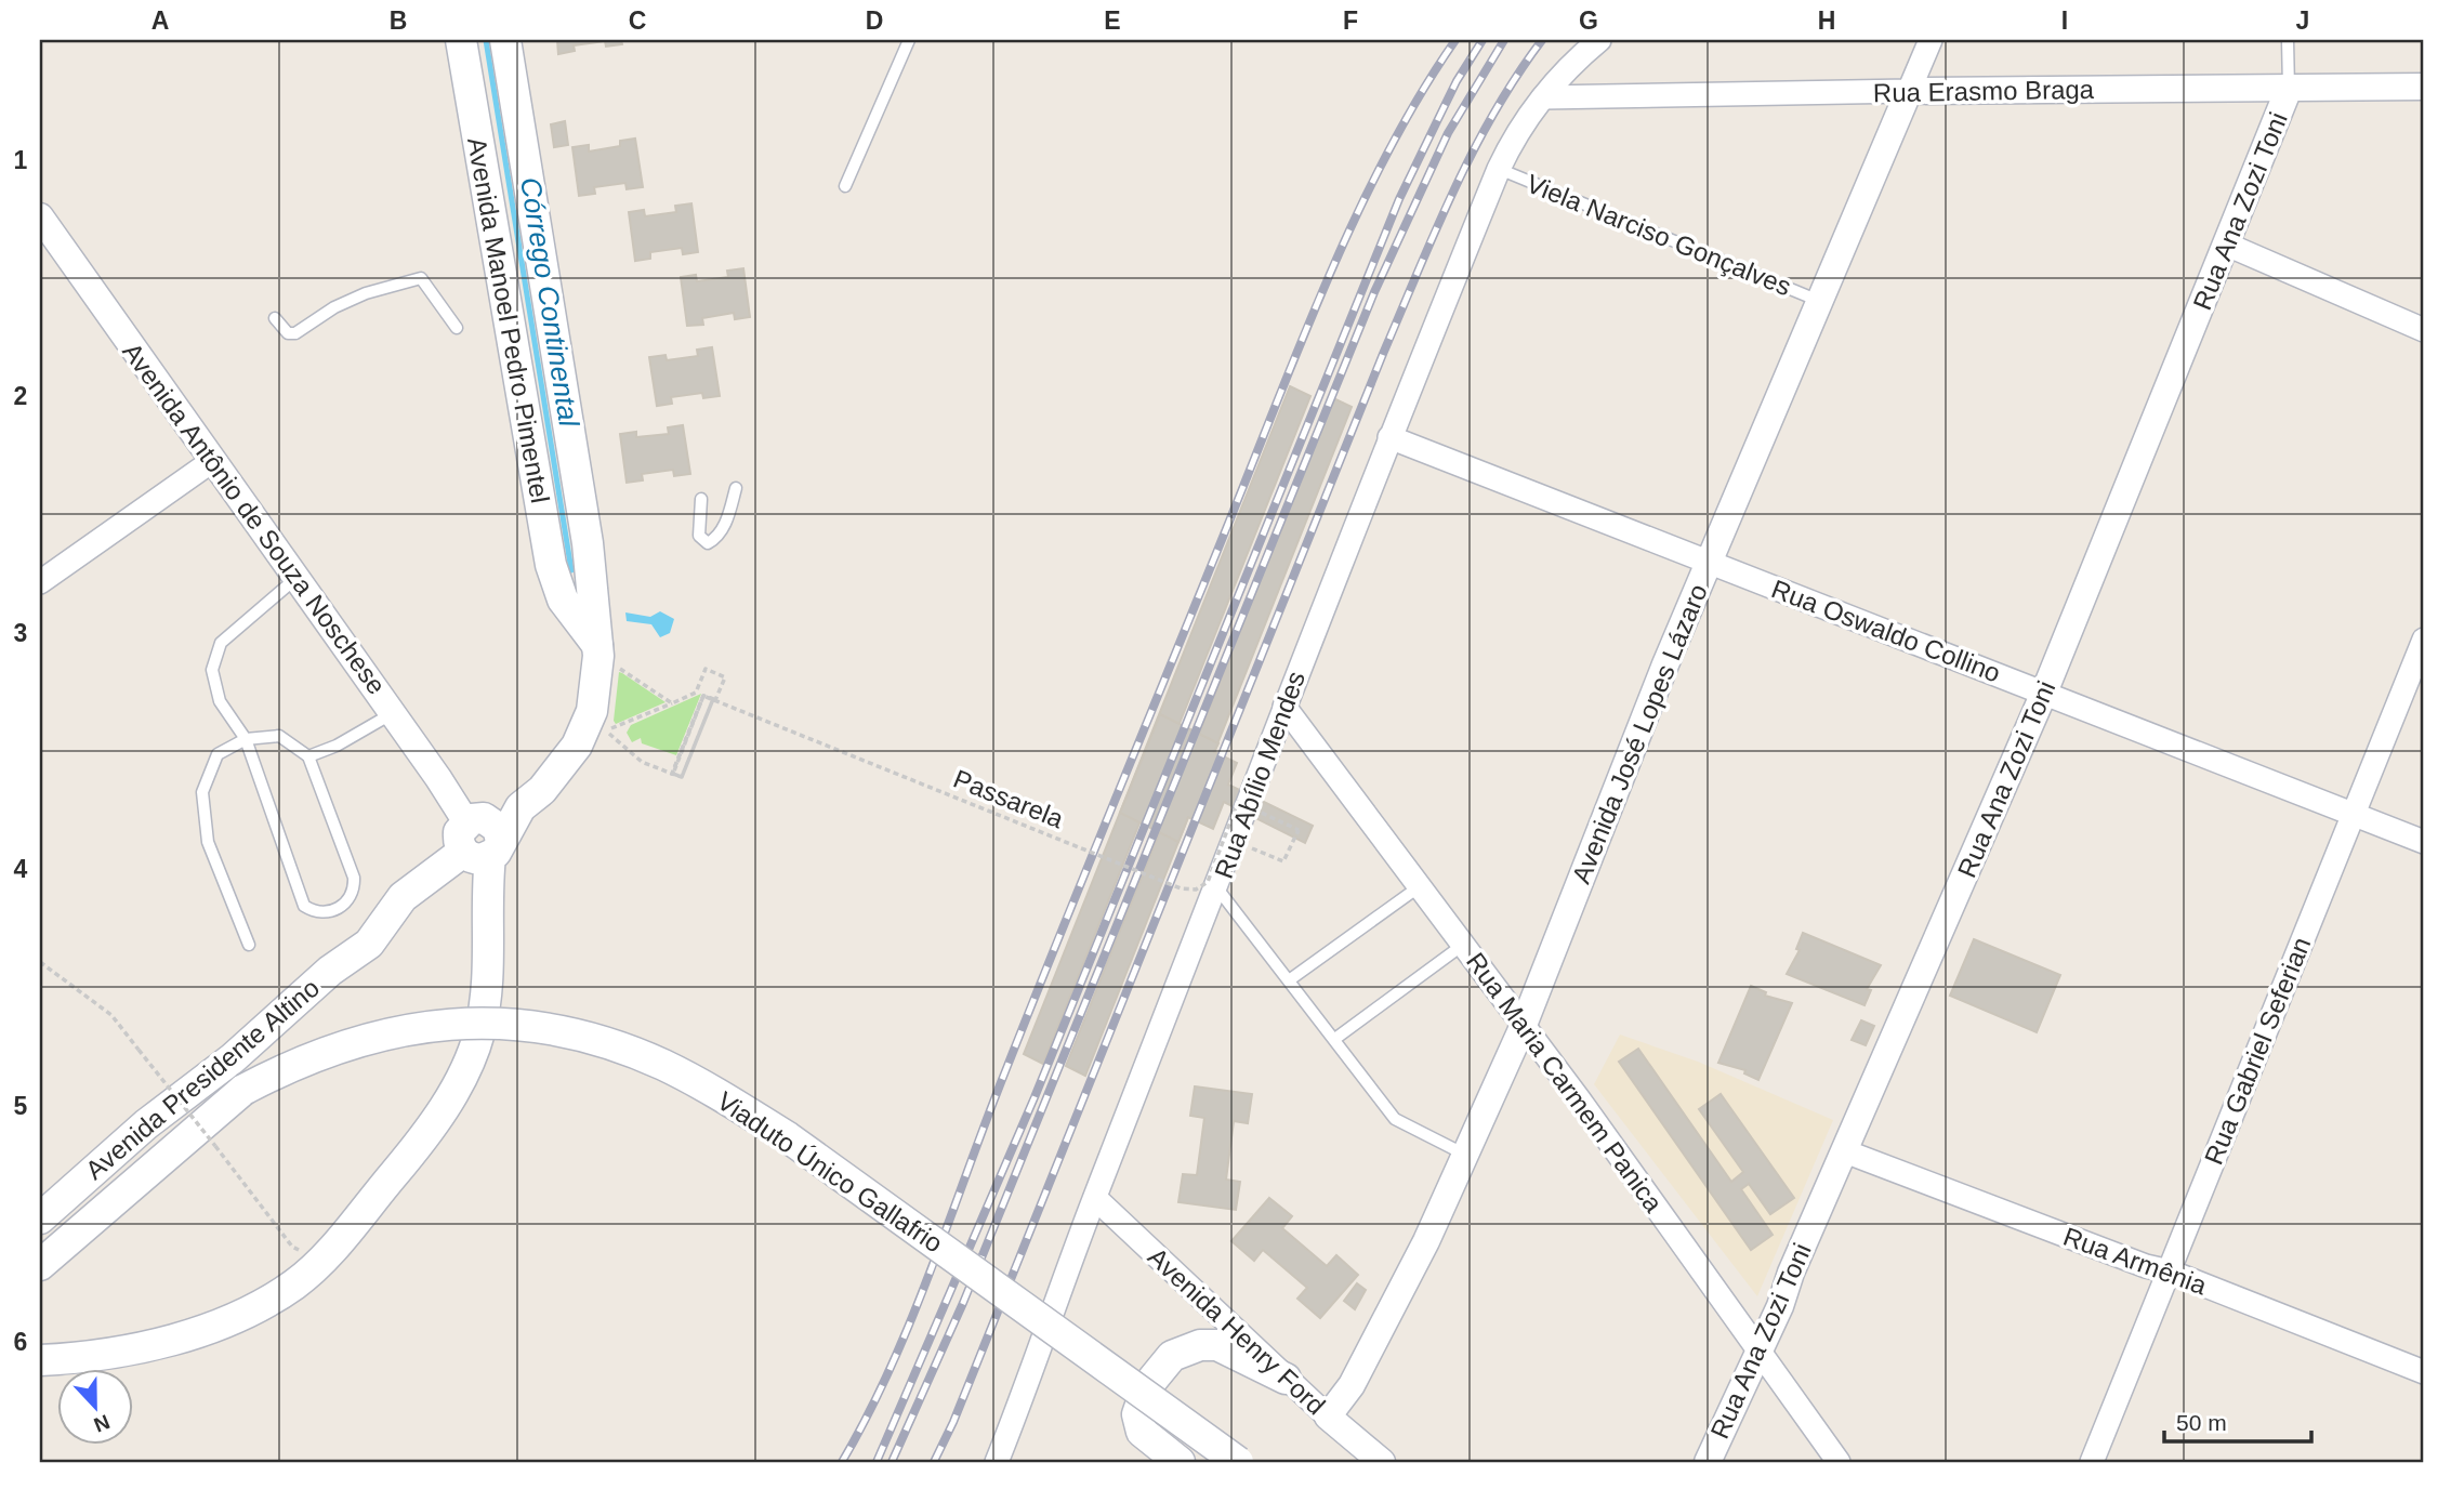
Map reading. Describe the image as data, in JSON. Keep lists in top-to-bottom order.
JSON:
{
  "streets": {
    "main road": ["Avenida Manoel Pedro Pimentel", "Avenida Presidente Altino", "Viaduto Único Gallafrio"],
    "street": [
      "Rua Erasmo Braga",
      "Rua Ana Zozi Toni",
      "Avenida Antônio de Souza Noschese",
      "Rua Oswaldo Collino",
      "Avenida José Lopes Lázaro",
      "Rua Abílio Mendes",
      "Rua Gabriel Seferian",
      "Rua Maria Carmem Panica",
      "Rua Armênia",
      "Avenida Henry Ford"
    ],
    "lane": ["Viela Narciso Gonçalves"],
    "path": ["Passarela"]
  },
  "crossings": [
    ["Rua Erasmo Braga", "Rua Ana Zozi Toni"],
    ["Rua Erasmo Braga", "Avenida José Lopes Lázaro"],
    ["Rua Erasmo Braga", "Rua Abílio Mendes"],
    ["Rua Ana Zozi Toni", "Rua Oswaldo Collino"],
    ["Rua Ana Zozi Toni", "Rua Maria Carmem Panica"],
    ["Rua Ana Zozi Toni", "Rua Armênia"],
    ["Viela Narciso Gonçalves", "Avenida José Lopes Lázaro"],
    ["Viela Narciso Gonçalves", "Rua Abílio Mendes"],
    ["Avenida Manoel Pedro Pimentel", "Avenida Antônio de Souza Noschese"],
    ["Avenida Manoel Pedro Pimentel", "Avenida Presidente Altino"],
    ["Avenida Antônio de Souza Noschese", "Avenida Presidente Altino"],
    ["Rua Oswaldo Collino", "Avenida José Lopes Lázaro"],
    ["Rua Oswaldo Collino", "Rua Abílio Mendes"],
    ["Rua Oswaldo Collino", "Rua Gabriel Seferian"],
    ["Avenida José Lopes Lázaro", "Rua Maria Carmem Panica"],
    ["Avenida José Lopes Lázaro", "Avenida Henry Ford"],
    ["Rua Abílio Mendes", "Passarela"],
    ["Rua Abílio Mendes", "Rua Maria Carmem Panica"],
    ["Rua Abílio Mendes", "Avenida Henry Ford"],
    ["Rua Gabriel Seferian", "Rua Armênia"],
    ["Avenida Presidente Altino", "Viaduto Único Gallafrio"]
  ],
  "water": ["Córrego Continental"],
  "scale_bar": "50 m",
  "north": "bottom",
  "grid": {
    "columns": [
      "A",
      "B",
      "C",
      "D",
      "E",
      "F",
      "G",
      "H",
      "I",
      "J"
    ],
    "rows": [
      "1",
      "2",
      "3",
      "4",
      "5",
      "6"
    ]
  }
}
